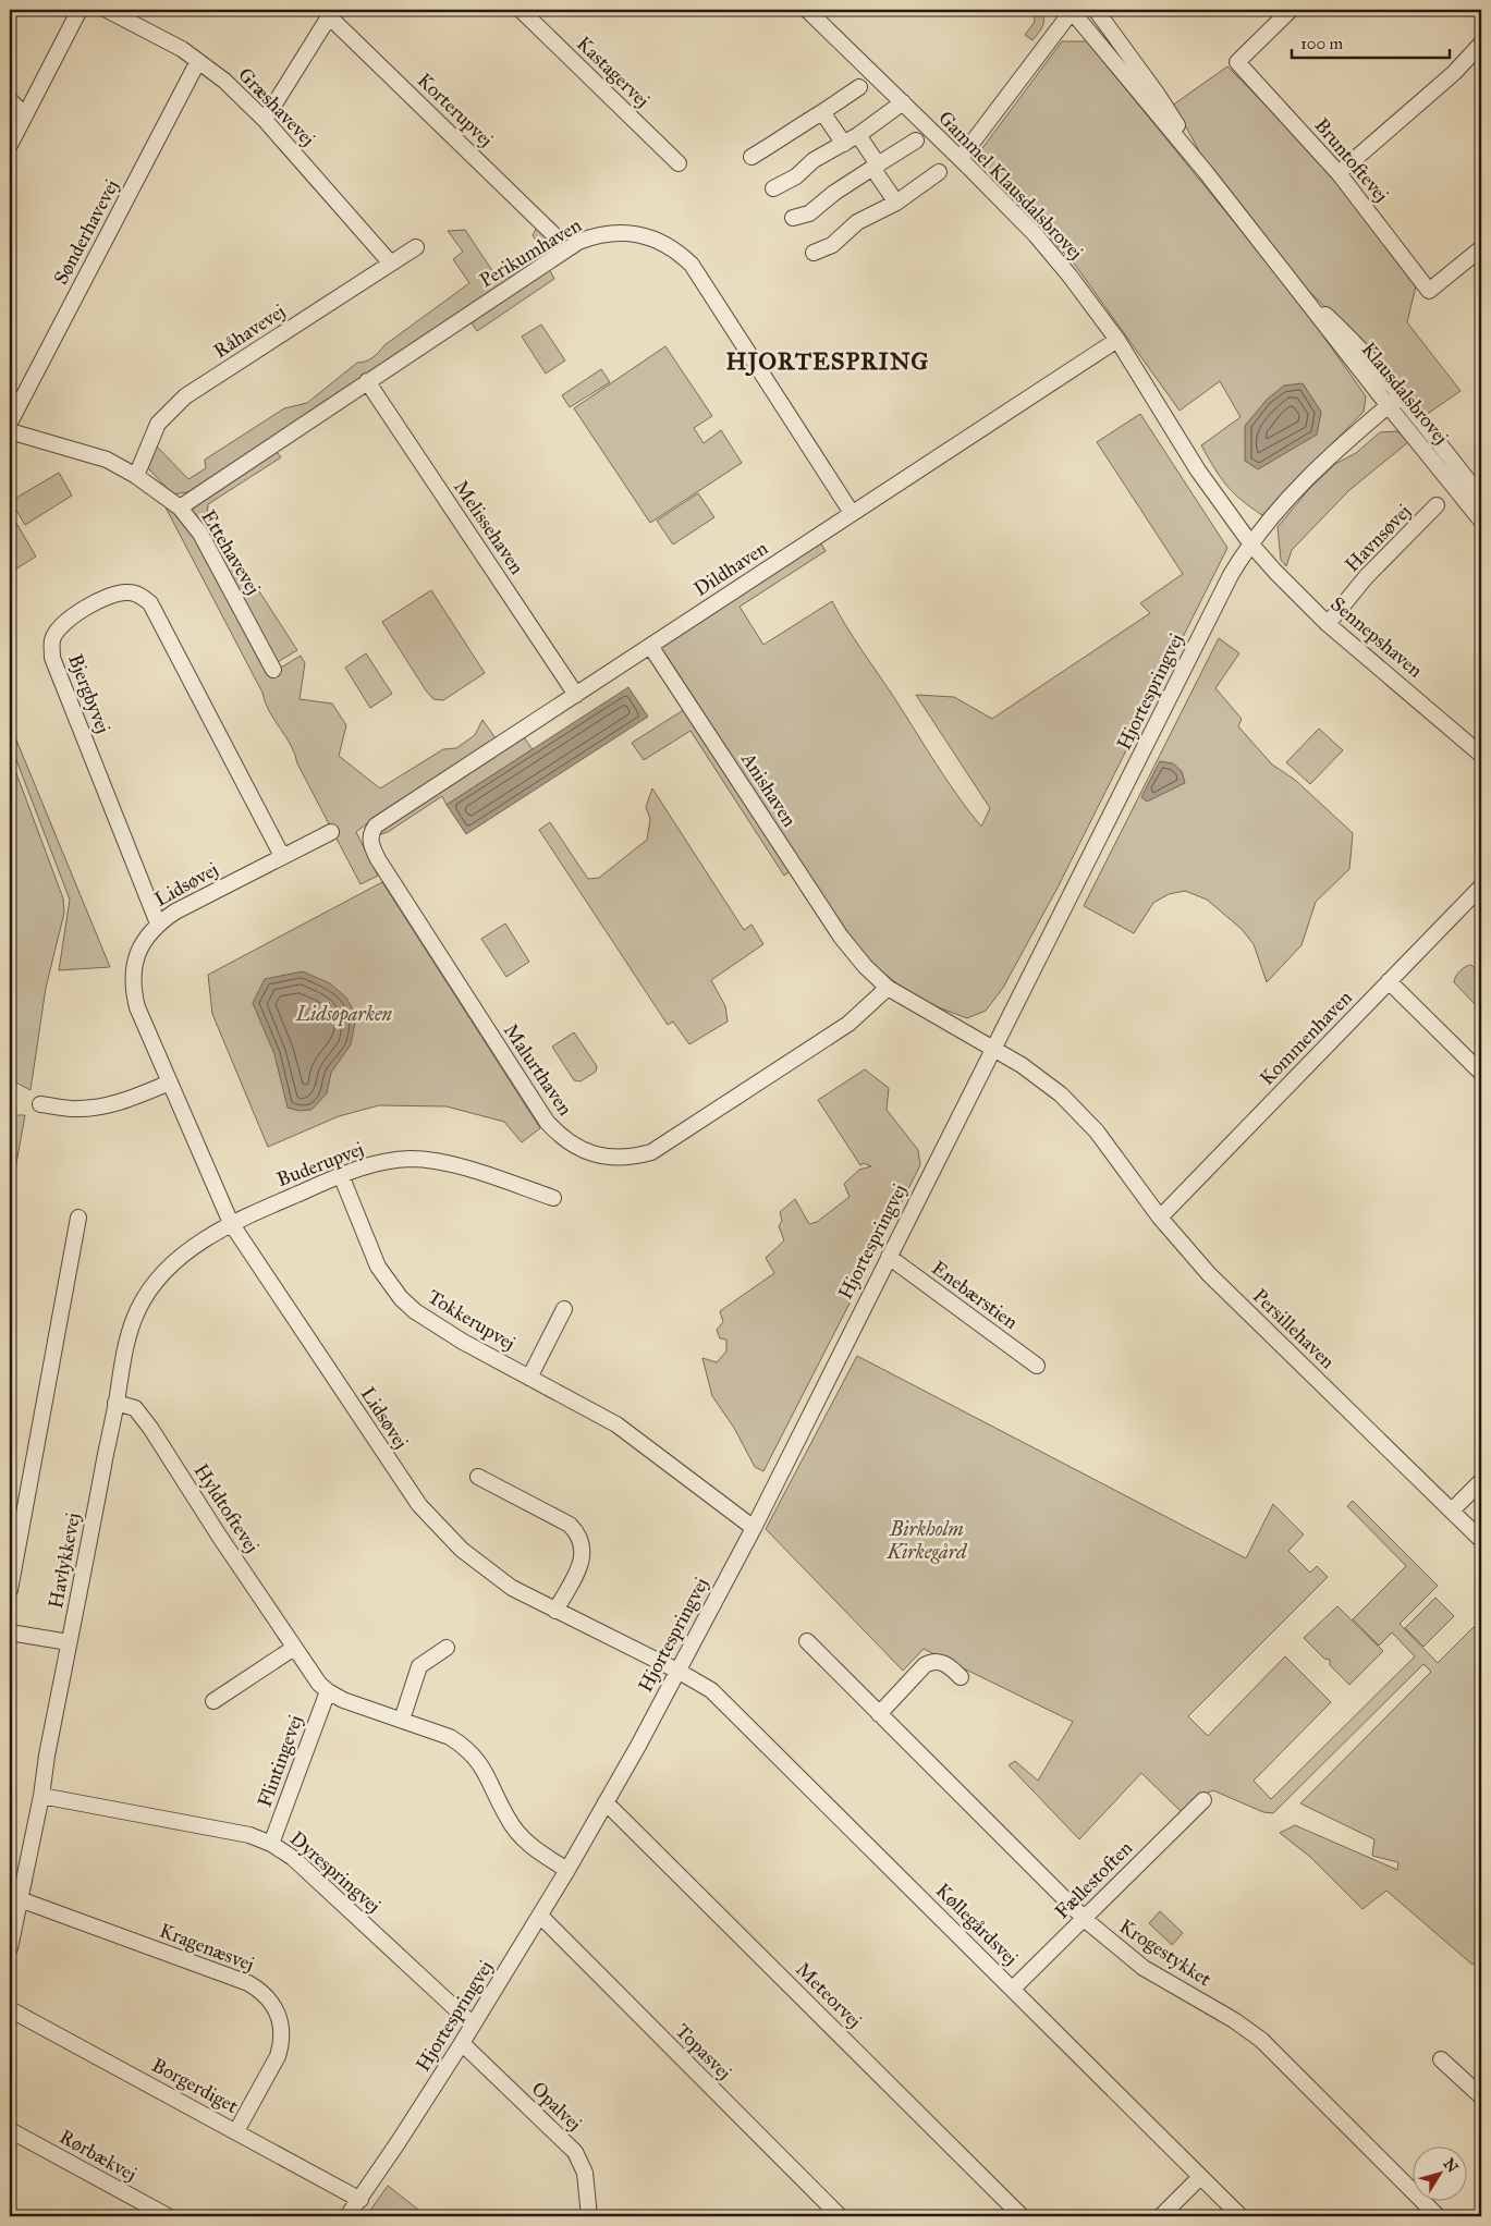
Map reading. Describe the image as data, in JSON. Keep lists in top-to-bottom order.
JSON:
{
  "streets": {
    "street": [
      "Kastagervej",
      "Græshavevej",
      "Korterupvej",
      "Bruntoftevej",
      "Gammel Klausdalsbrovej",
      "Sønderhavevej",
      "Perikumhaven",
      "Råhavevej",
      "Klausdalsbrovej",
      "Melissehaven",
      "Havnsøvej",
      "Ettehavevej",
      "Dildhaven",
      "Sennepshaven",
      "Hjortespringvej",
      "Bjergbyvej",
      "Anishaven",
      "Lidsøvej",
      "Kommenhaven",
      "Malurthaven",
      "Buderupvej",
      "Enebærstien",
      "Tokkerupvej",
      "Persillehaven",
      "Hyldtoftevej",
      "Havlykkevej",
      "Flintingevej",
      "Dyrespringvej",
      "Fællestoften",
      "Køllegårdsvej",
      "Kragenæsvej",
      "Krogestykket",
      "Meteorvej",
      "Topasvej",
      "Borgerdiget",
      "Opalvej",
      "Rørbækvej"
    ]
  },
  "crossings": [
    ["Græshavevej", "Sønderhavevej"],
    ["Græshavevej", "Råhavevej"],
    ["Gammel Klausdalsbrovej", "Dildhaven"],
    ["Gammel Klausdalsbrovej", "Sennepshaven"],
    ["Gammel Klausdalsbrovej", "Hjortespringvej"],
    ["Perikumhaven", "Melissehaven"],
    ["Perikumhaven", "Ettehavevej"],
    ["Perikumhaven", "Dildhaven"],
    ["Råhavevej", "Ettehavevej"],
    ["Klausdalsbrovej", "Hjortespringvej"],
    ["Melissehaven", "Dildhaven"],
    ["Havnsøvej", "Sennepshaven"],
    ["Dildhaven", "Anishaven"],
    ["Dildhaven", "Malurthaven"],
    ["Sennepshaven", "Hjortespringvej"],
    ["Hjortespringvej", "Lidsøvej"],
    ["Hjortespringvej", "Enebærstien"],
    ["Hjortespringvej", "Tokkerupvej"],
    ["Hjortespringvej", "Persillehaven"],
    ["Hjortespringvej", "Hyldtoftevej"],
    ["Hjortespringvej", "Dyrespringvej"],
    ["Hjortespringvej", "Køllegårdsvej"],
    ["Hjortespringvej", "Meteorvej"],
    ["Hjortespringvej", "Topasvej"],
    ["Hjortespringvej", "Borgerdiget"],
    ["Hjortespringvej", "Opalvej"],
    ["Bjergbyvej", "Lidsøvej"],
    ["Anishaven", "Malurthaven"],
    ["Lidsøvej", "Buderupvej"],
    ["Lidsøvej", "Havlykkevej"],
    ["Lidsøvej", "Køllegårdsvej"],
    ["Kommenhaven", "Persillehaven"],
    ["Buderupvej", "Tokkerupvej"],
    ["Buderupvej", "Havlykkevej"],
    ["Hyldtoftevej", "Havlykkevej"],
    ["Hyldtoftevej", "Flintingevej"],
    ["Havlykkevej", "Dyrespringvej"],
    ["Havlykkevej", "Kragenæsvej"],
    ["Flintingevej", "Dyrespringvej"],
    ["Fællestoften", "Køllegårdsvej"],
    ["Fællestoften", "Krogestykket"],
    ["Kragenæsvej", "Borgerdiget"]
  ],
  "districts": ["HJORTESPRING"],
  "parks": ["Lidsøparken", "Birkholm Kirkegård"],
  "scale_bar": "100 m",
  "north": "top right"
}
